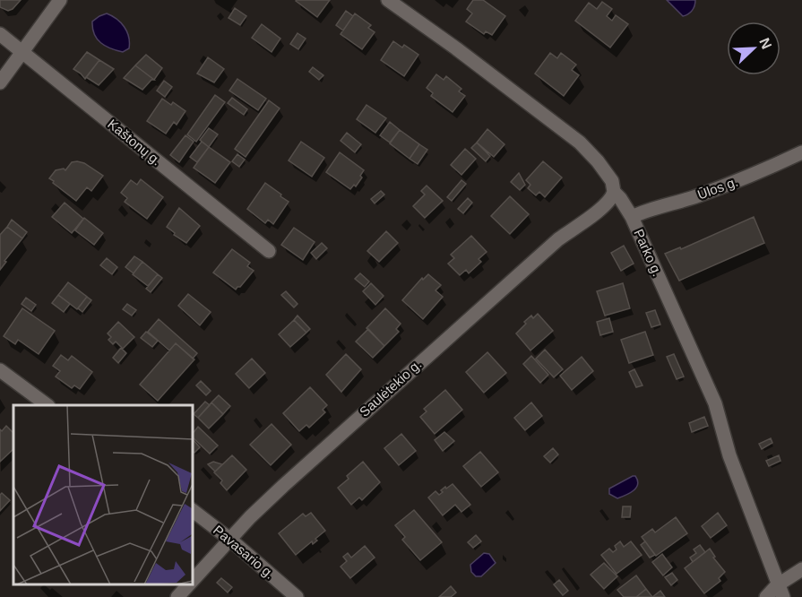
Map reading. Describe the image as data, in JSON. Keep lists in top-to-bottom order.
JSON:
{
  "streets": {
    "street": [
      "Kaštonų g.",
      "Ūlos g.",
      "Parko g.",
      "Saulėtekio g.",
      "Pavasario g."
    ]
  },
  "crossings": [
    ["Ūlos g.", "Parko g."],
    ["Parko g.", "Saulėtekio g."],
    ["Saulėtekio g.", "Pavasario g."]
  ],
  "north": "top right"
}
